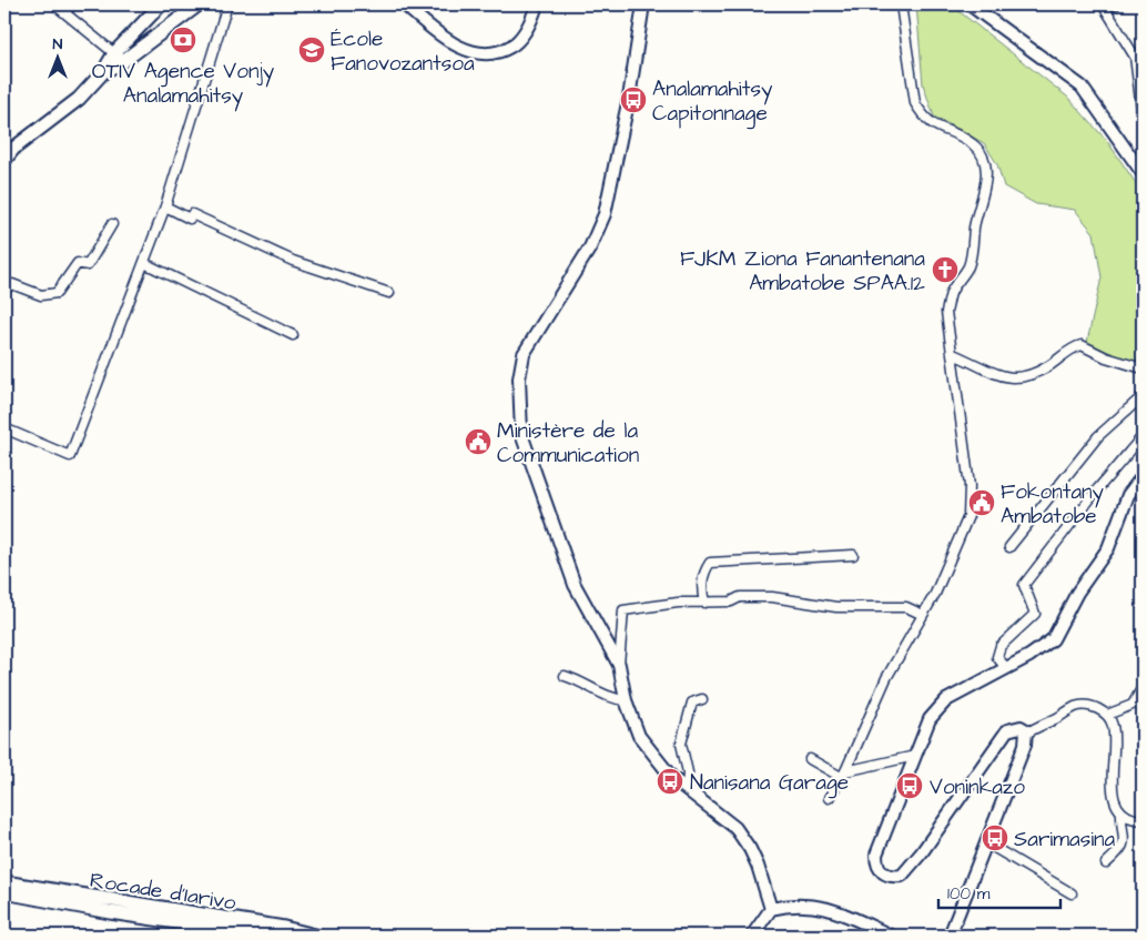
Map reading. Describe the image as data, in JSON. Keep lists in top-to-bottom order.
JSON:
{
  "streets": {
    "main road": ["Rocade d'Iarivo"]
  },
  "places": {
    "bank": ["OTIV Agence Vonjy Analamahitsy"],
    "school or university": ["École Fanovozantsoa"],
    "bus stop": [
      "Analamahitsy Capitonnage",
      "Nanisana Garage",
      "Voninkazo",
      "Sarimasina"
    ],
    "church": ["FJKM Ziona Fanantenana Ambatobe SPAA.12"],
    "public building": ["Ministère de la Communication", "Fokontany Ambatobe"]
  },
  "scale_bar": "100 m",
  "north": "top"
}
